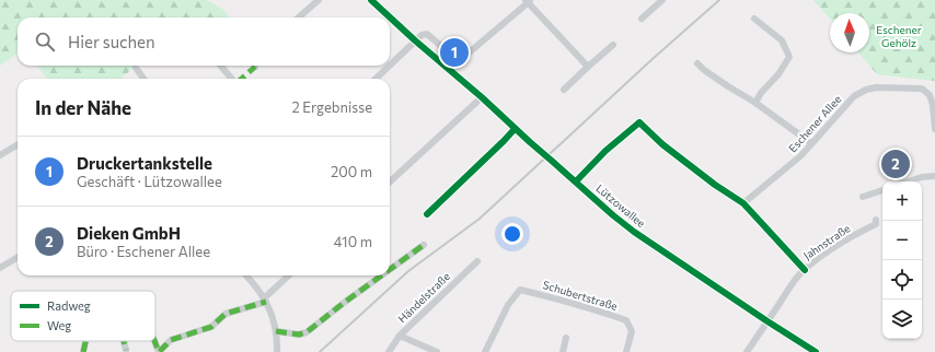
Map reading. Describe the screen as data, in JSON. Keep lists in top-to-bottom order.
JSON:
{
  "streets": {
    "street": [
      "Eschener Allee",
      "Lützowallee",
      "Jahnstraße",
      "Schubertstraße",
      "Händelstraße"
    ]
  },
  "crossings": [
    ["Lützowallee", "Jahnstraße"]
  ],
  "parks": ["Eschener Gehölz"],
  "legend": ["Radweg", "Weg"],
  "north": "top",
  "page": {
    "search": "Hier suchen",
    "pins": ["1", "2"],
    "heading": ["In der Nähe", "2 Ergebnisse"],
    "list": [
      {
        "mark": "1",
        "name": "Druckertankstelle",
        "note": "Geschäft · Lützowallee",
        "value": "200 m"
      },
      {
        "mark": "2",
        "name": "Dieken GmbH",
        "note": "Büro · Eschener Allee",
        "value": "410 m"
      }
    ],
    "map_buttons": ["+", "−"]
  }
}
